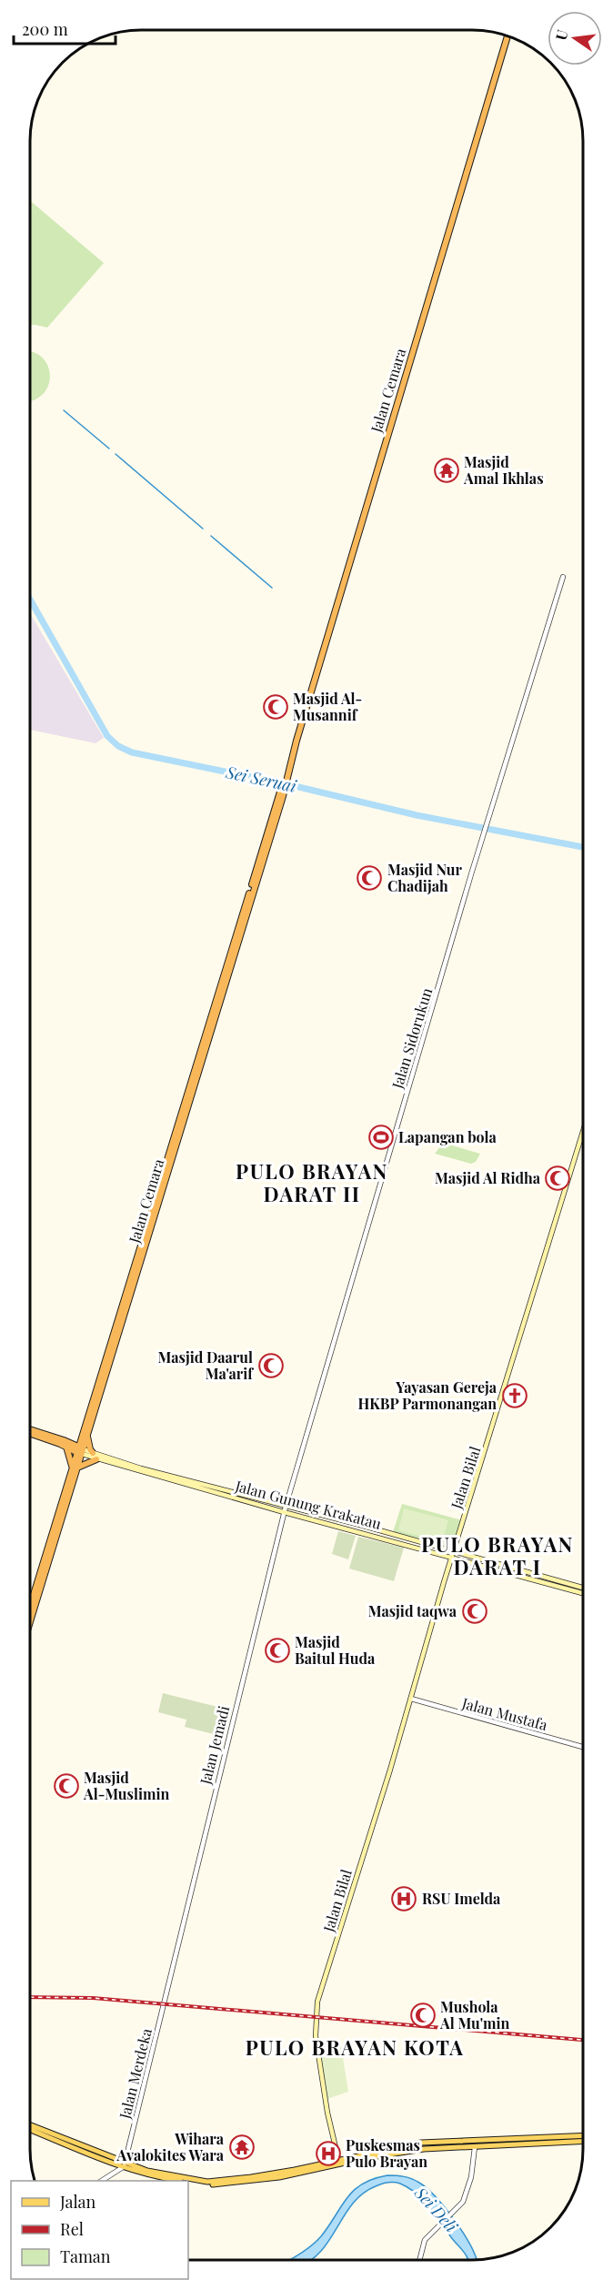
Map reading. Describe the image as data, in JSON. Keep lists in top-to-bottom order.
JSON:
{
  "streets": {
    "highway": ["Jalan Cemara", "Jalan Gunung Krakatau"],
    "main road": ["Jalan Bilal"],
    "street": [
      "Jalan Sidorukun",
      "Jalan Mustafa",
      "Jalan Jemadi",
      "Jalan Merdeka"
    ]
  },
  "crossings": [
    ["Jalan Cemara", "Jalan Gunung Krakatau"],
    ["Jalan Sidorukun", "Jalan Gunung Krakatau"],
    ["Jalan Sidorukun", "Jalan Jemadi"],
    ["Jalan Bilal", "Jalan Gunung Krakatau"],
    ["Jalan Bilal", "Jalan Mustafa"],
    ["Jalan Gunung Krakatau", "Jalan Jemadi"],
    ["Jalan Jemadi", "Jalan Merdeka"]
  ],
  "districts": ["PULO BRAYAN DARAT II", "PULO BRAYAN DARAT I", "PULO BRAYAN KOTA"],
  "water": ["Sei Seruai", "Sei Deli"],
  "places": {
    "temple": ["Masjid Amal Ikhlas", "Wihara Avalokites Wara"],
    "mosque": [
      "Masjid Al- Musannif",
      "Masjid Nur Chadijah",
      "Masjid Al Ridha",
      "Masjid Daarul Ma'arif",
      "Masjid taqwa",
      "Masjid Baitul Huda",
      "Masjid Al-Muslimin",
      "Mushola Al Mu'min"
    ],
    "sports": ["Lapangan bola"],
    "church": ["Yayasan Gereja HKBP Parmonangan"],
    "hospital": ["RSU Imelda", "Puskesmas Pulo Brayan"]
  },
  "legend": ["Jalan", "Rel", "Taman"],
  "scale_bar": "200 m",
  "north": "left"
}
